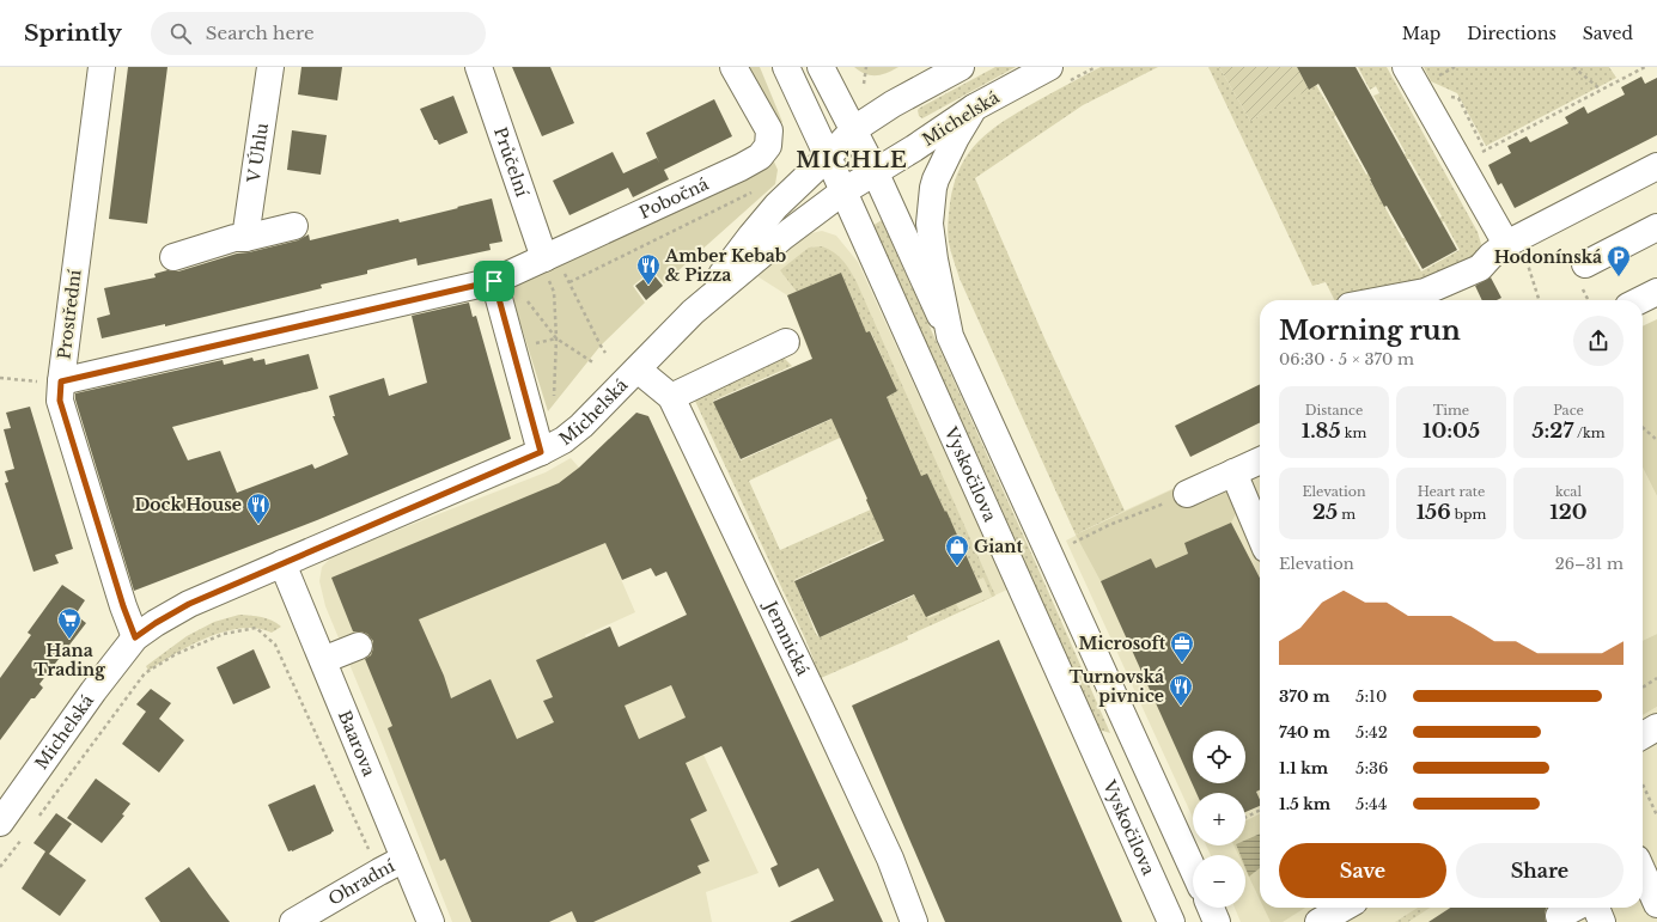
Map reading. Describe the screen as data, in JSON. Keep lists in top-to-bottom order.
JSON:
{
  "streets": {
    "street": [
      "Michelská",
      "V Úhlu",
      "Průčelní",
      "Pobočná",
      "Prostřední",
      "Vyskočilova",
      "Jemnická",
      "Baarova",
      "Ohradní"
    ]
  },
  "crossings": [
    ["Michelská", "Prostřední"],
    ["Michelská", "Vyskočilova"],
    ["Michelská", "Jemnická"],
    ["Michelská", "Baarova"],
    ["Průčelní", "Pobočná"],
    ["Pobočná", "Prostřední"],
    ["Baarova", "Ohradní"]
  ],
  "districts": ["MICHLE"],
  "places": {
    "parking": ["Hodonínská"],
    "restaurant": ["Amber Kebab & Pizza", "Dock House", "Turnovská pivnice"],
    "shop": ["Giant"],
    "supermarket": ["Hana Trading"],
    "office": ["Microsoft"]
  },
  "page": {
    "header": "Sprintly",
    "search": "Search here",
    "nav": ["Map", "Directions", "Saved"],
    "heading": ["Morning run", "06:30 · 5 × 370 m"],
    "stats": [
      ["Distance", "1.85 km"],
      ["Time", "10:05"],
      ["Pace", "5:27 /km"],
      ["Elevation", "25 m"],
      ["Heart rate", "156 bpm"],
      ["kcal", "120"]
    ],
    "chart": ["Elevation", "26–31 m"],
    "list": [
      {
        "name": "370 m",
        "note": "5:10"
      },
      {
        "name": "740 m",
        "note": "5:42"
      },
      {
        "name": "1.1 km",
        "note": "5:36"
      },
      {
        "name": "1.5 km",
        "note": "5:44"
      }
    ],
    "map_buttons": ["+", "−"],
    "buttons": ["Save", "Share"]
  }
}
